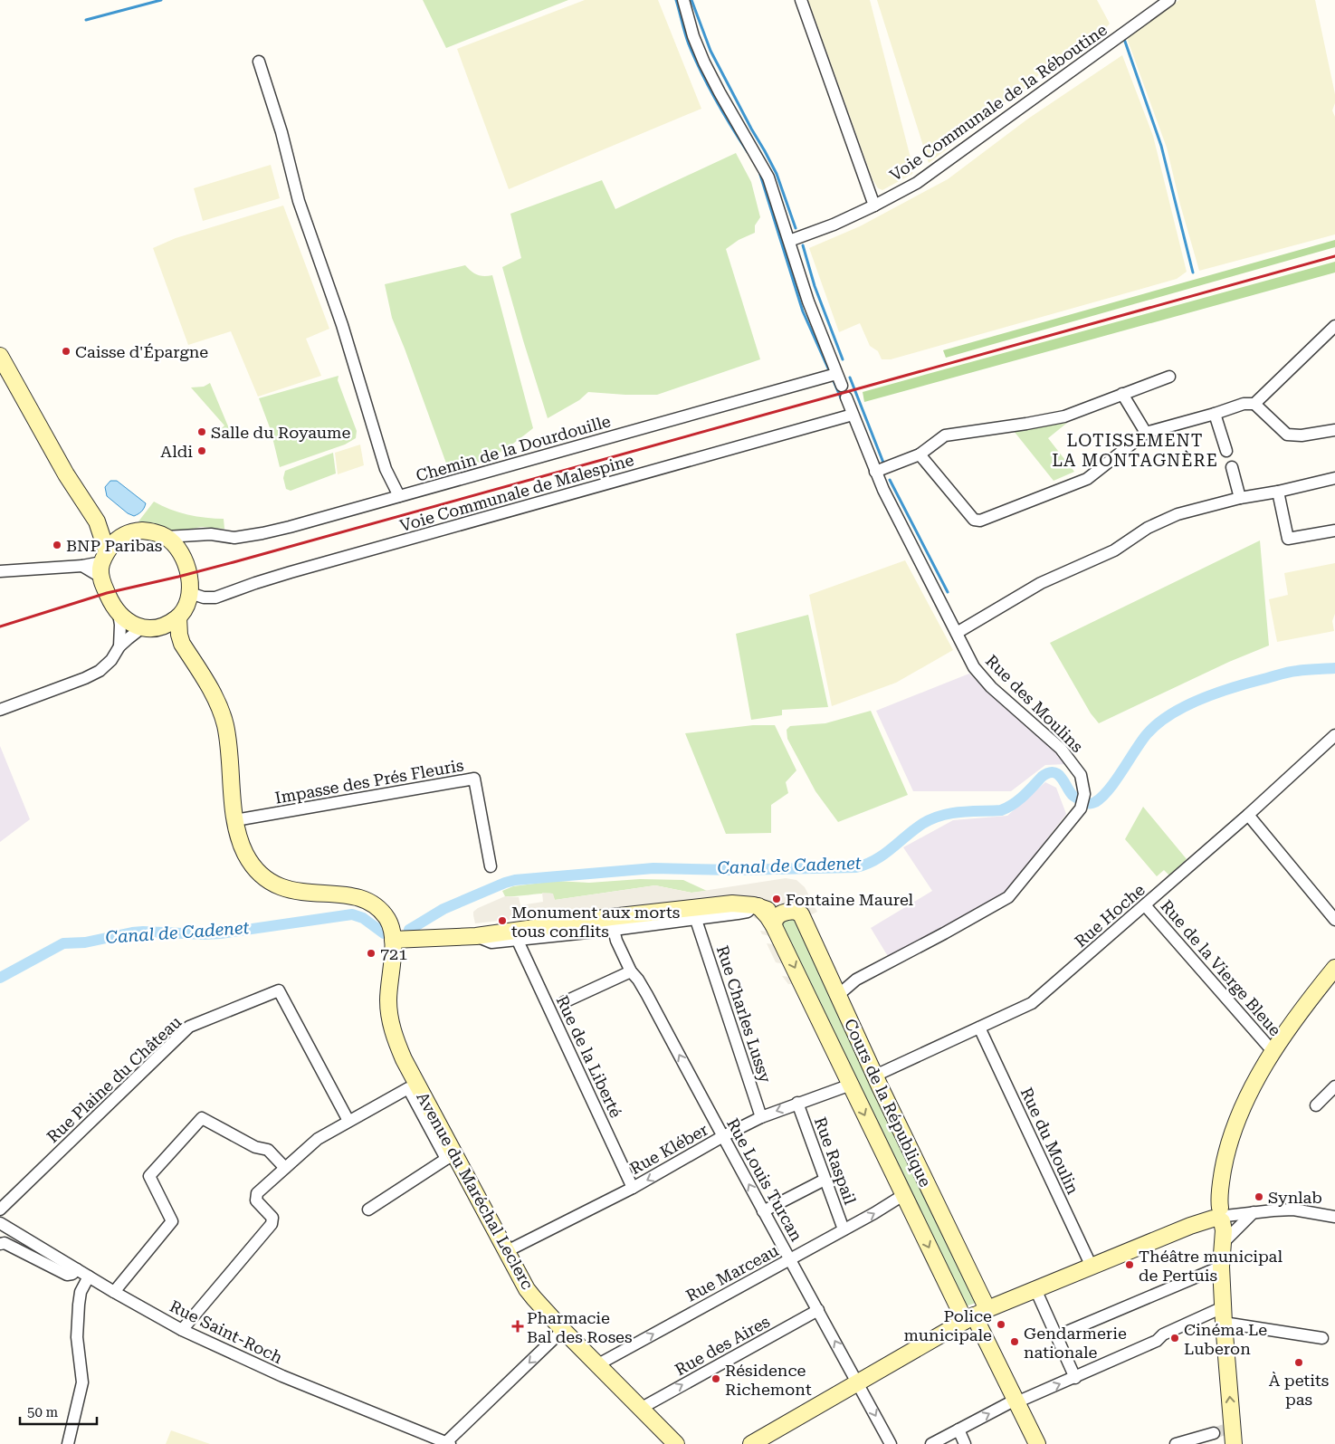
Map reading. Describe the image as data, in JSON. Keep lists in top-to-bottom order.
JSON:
{
  "streets": {
    "main road": ["Cours de la République", "Avenue du Maréchal Leclerc"],
    "street": [
      "Voie Communale de la Réboutine",
      "Chemin de la Dourdouille",
      "Voie Communale de Malespine",
      "Rue des Moulins",
      "Impasse des Prés Fleuris",
      "Rue Hoche",
      "Rue de la Vierge Bleue",
      "Rue Charles Lussy",
      "Rue de la Liberté",
      "Rue Plaine du Château",
      "Rue du Moulin",
      "Rue Kléber",
      "Rue Raspail",
      "Rue Louis Turcan",
      "Rue Marceau",
      "Rue Saint-Roch",
      "Rue des Aires"
    ]
  },
  "crossings": [
    ["Chemin de la Dourdouille", "Voie Communale de Malespine"],
    ["Voie Communale de Malespine", "Rue des Moulins"],
    ["Rue des Moulins", "Cours de la République"],
    ["Rue Hoche", "Rue de la Vierge Bleue"],
    ["Rue Hoche", "Cours de la République"],
    ["Rue Hoche", "Rue du Moulin"],
    ["Rue Charles Lussy", "Rue Kléber"],
    ["Rue de la Liberté", "Rue Kléber"],
    ["Cours de la République", "Rue Kléber"],
    ["Cours de la République", "Rue Marceau"],
    ["Rue Kléber", "Rue Raspail"],
    ["Rue Kléber", "Rue Louis Turcan"],
    ["Rue Kléber", "Avenue du Maréchal Leclerc"],
    ["Rue Raspail", "Rue Marceau"],
    ["Rue Louis Turcan", "Rue Marceau"],
    ["Rue Louis Turcan", "Rue des Aires"],
    ["Avenue du Maréchal Leclerc", "Rue Marceau"],
    ["Avenue du Maréchal Leclerc", "Rue des Aires"]
  ],
  "one_way": ["Rue Kléber", "Rue Marceau", "Rue des Aires"],
  "districts": ["LOTISSEMENT LA MONTAGNÈRE"],
  "water": ["Canal de Cadenet"],
  "places": {
    "other": [
      "Caisse d'Épargne",
      "Salle du Royaume",
      "Aldi",
      "BNP Paribas",
      "Fontaine Maurel",
      "Monument aux morts tous conflits",
      "721",
      "Synlab",
      "Théâtre municipal de Pertuis",
      "Police municipale",
      "Cinéma Le Luberon",
      "Gendarmerie nationale",
      "À petits pas",
      "Résidence Richemont"
    ],
    "health": ["Pharmacie Bal des Roses"]
  },
  "scale_bar": "50 m"
}
